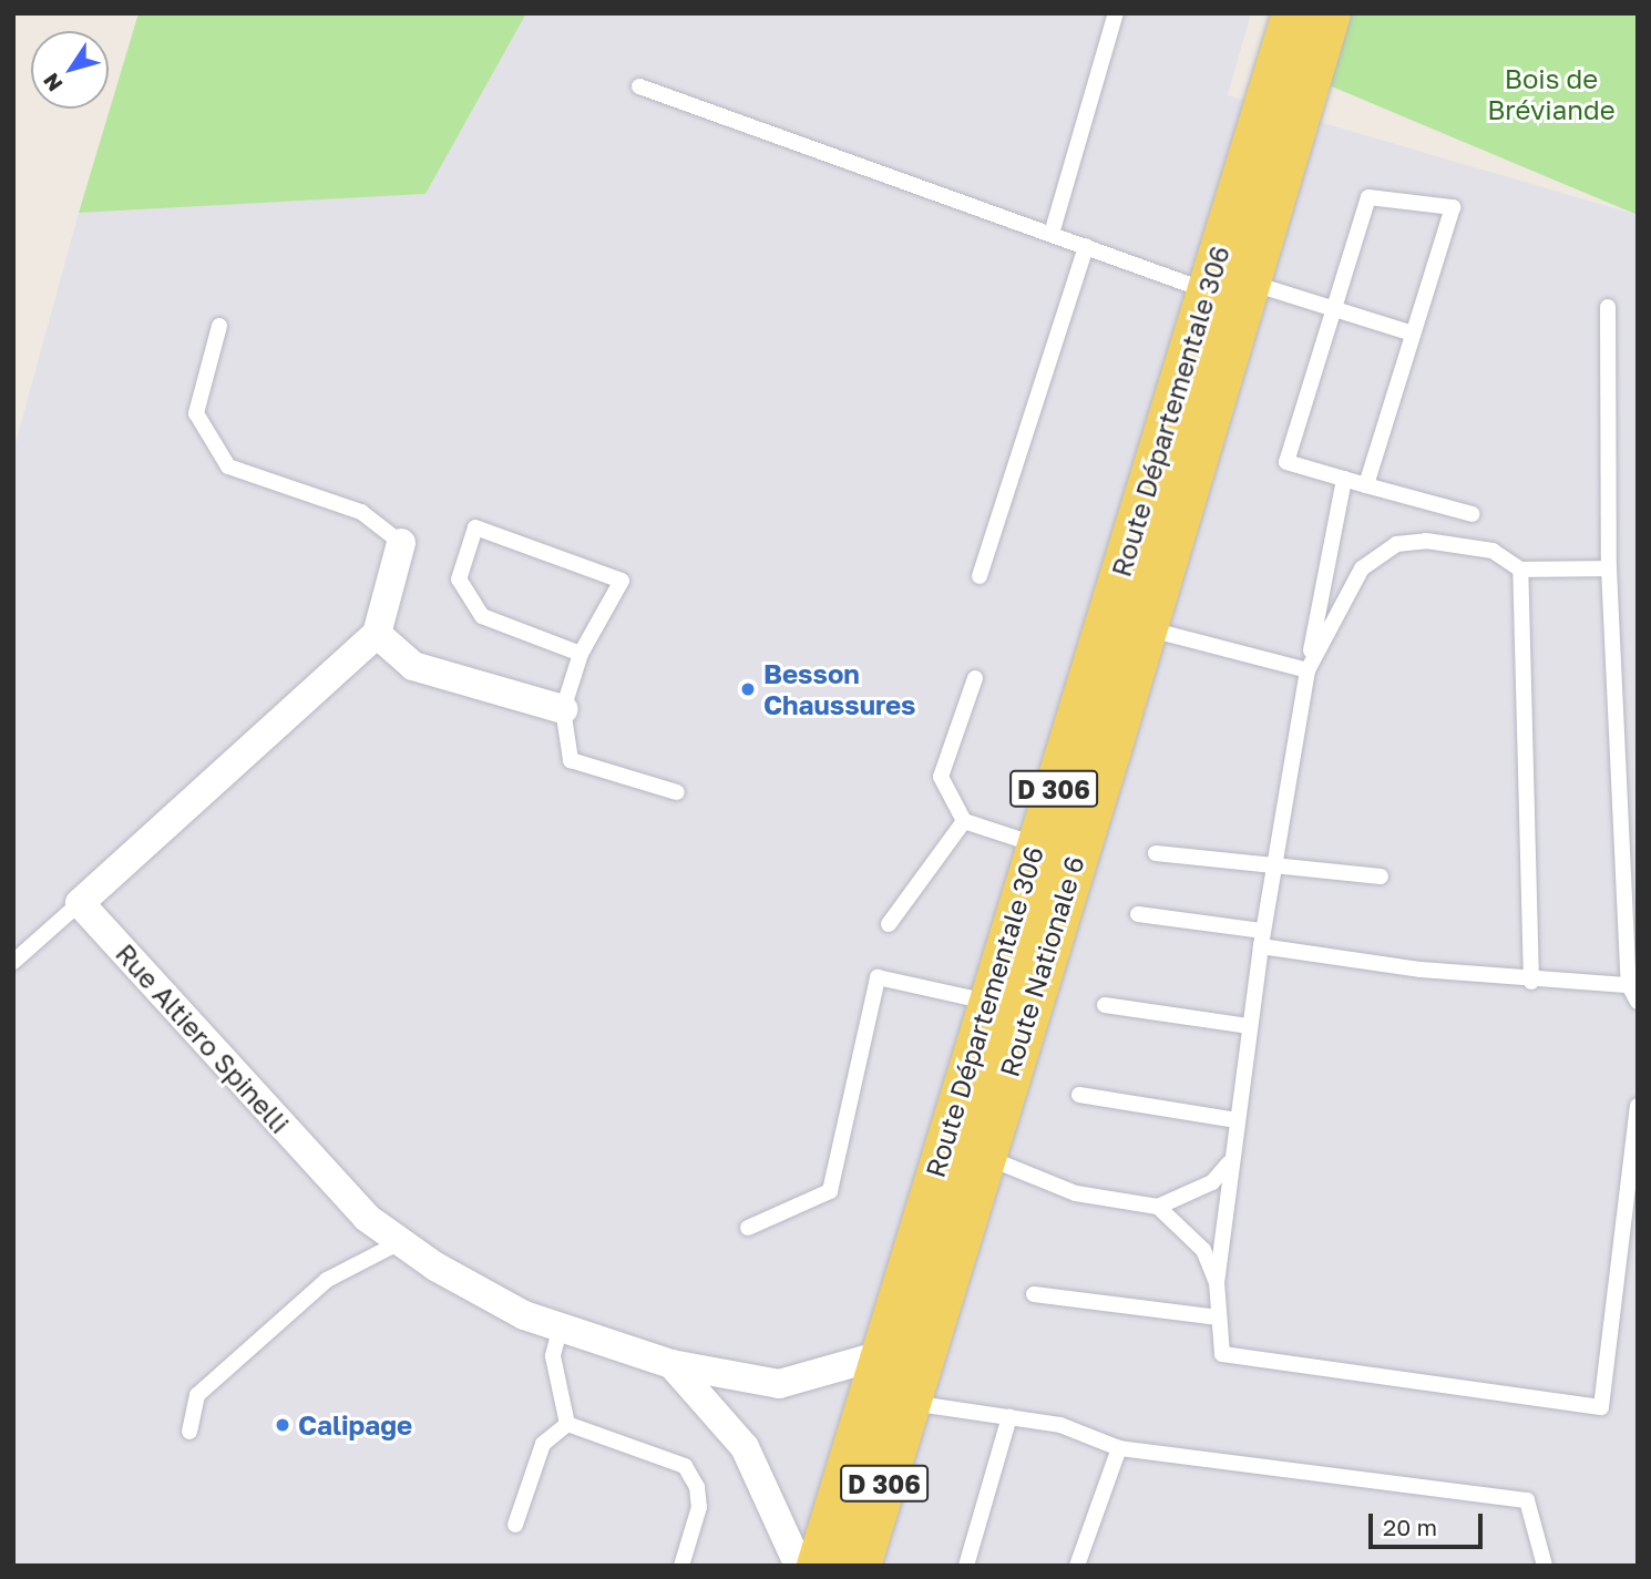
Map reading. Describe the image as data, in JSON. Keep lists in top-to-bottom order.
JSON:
{
  "streets": {
    "main road": ["Route Départementale 306", "D 306", "Route Nationale 6"],
    "street": ["Rue Altiero Spinelli"]
  },
  "crossings": [
    ["Route Départementale 306", "Route Nationale 6"],
    ["Route Départementale 306", "Rue Altiero Spinelli"],
    ["D 306", "Route Nationale 6"]
  ],
  "parks": ["Bois de Bréviande"],
  "places": ["Besson Chaussures", "Calipage"],
  "scale_bar": "20 m",
  "north": "bottom left"
}
